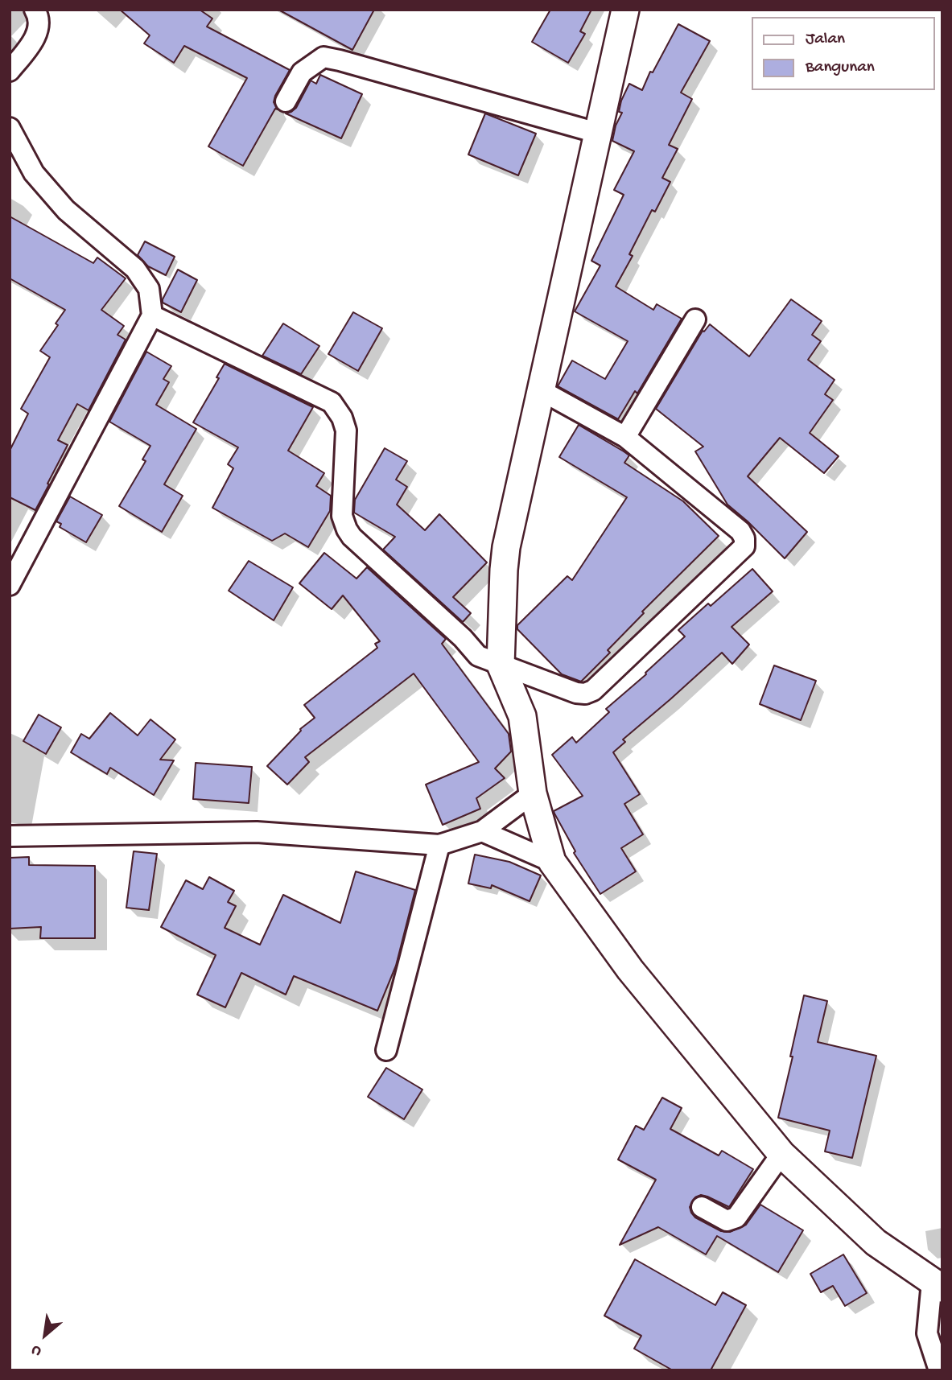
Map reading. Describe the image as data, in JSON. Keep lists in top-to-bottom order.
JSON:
{
  "legend": ["Jalan", "Bangunan"],
  "north": "bottom left"
}
